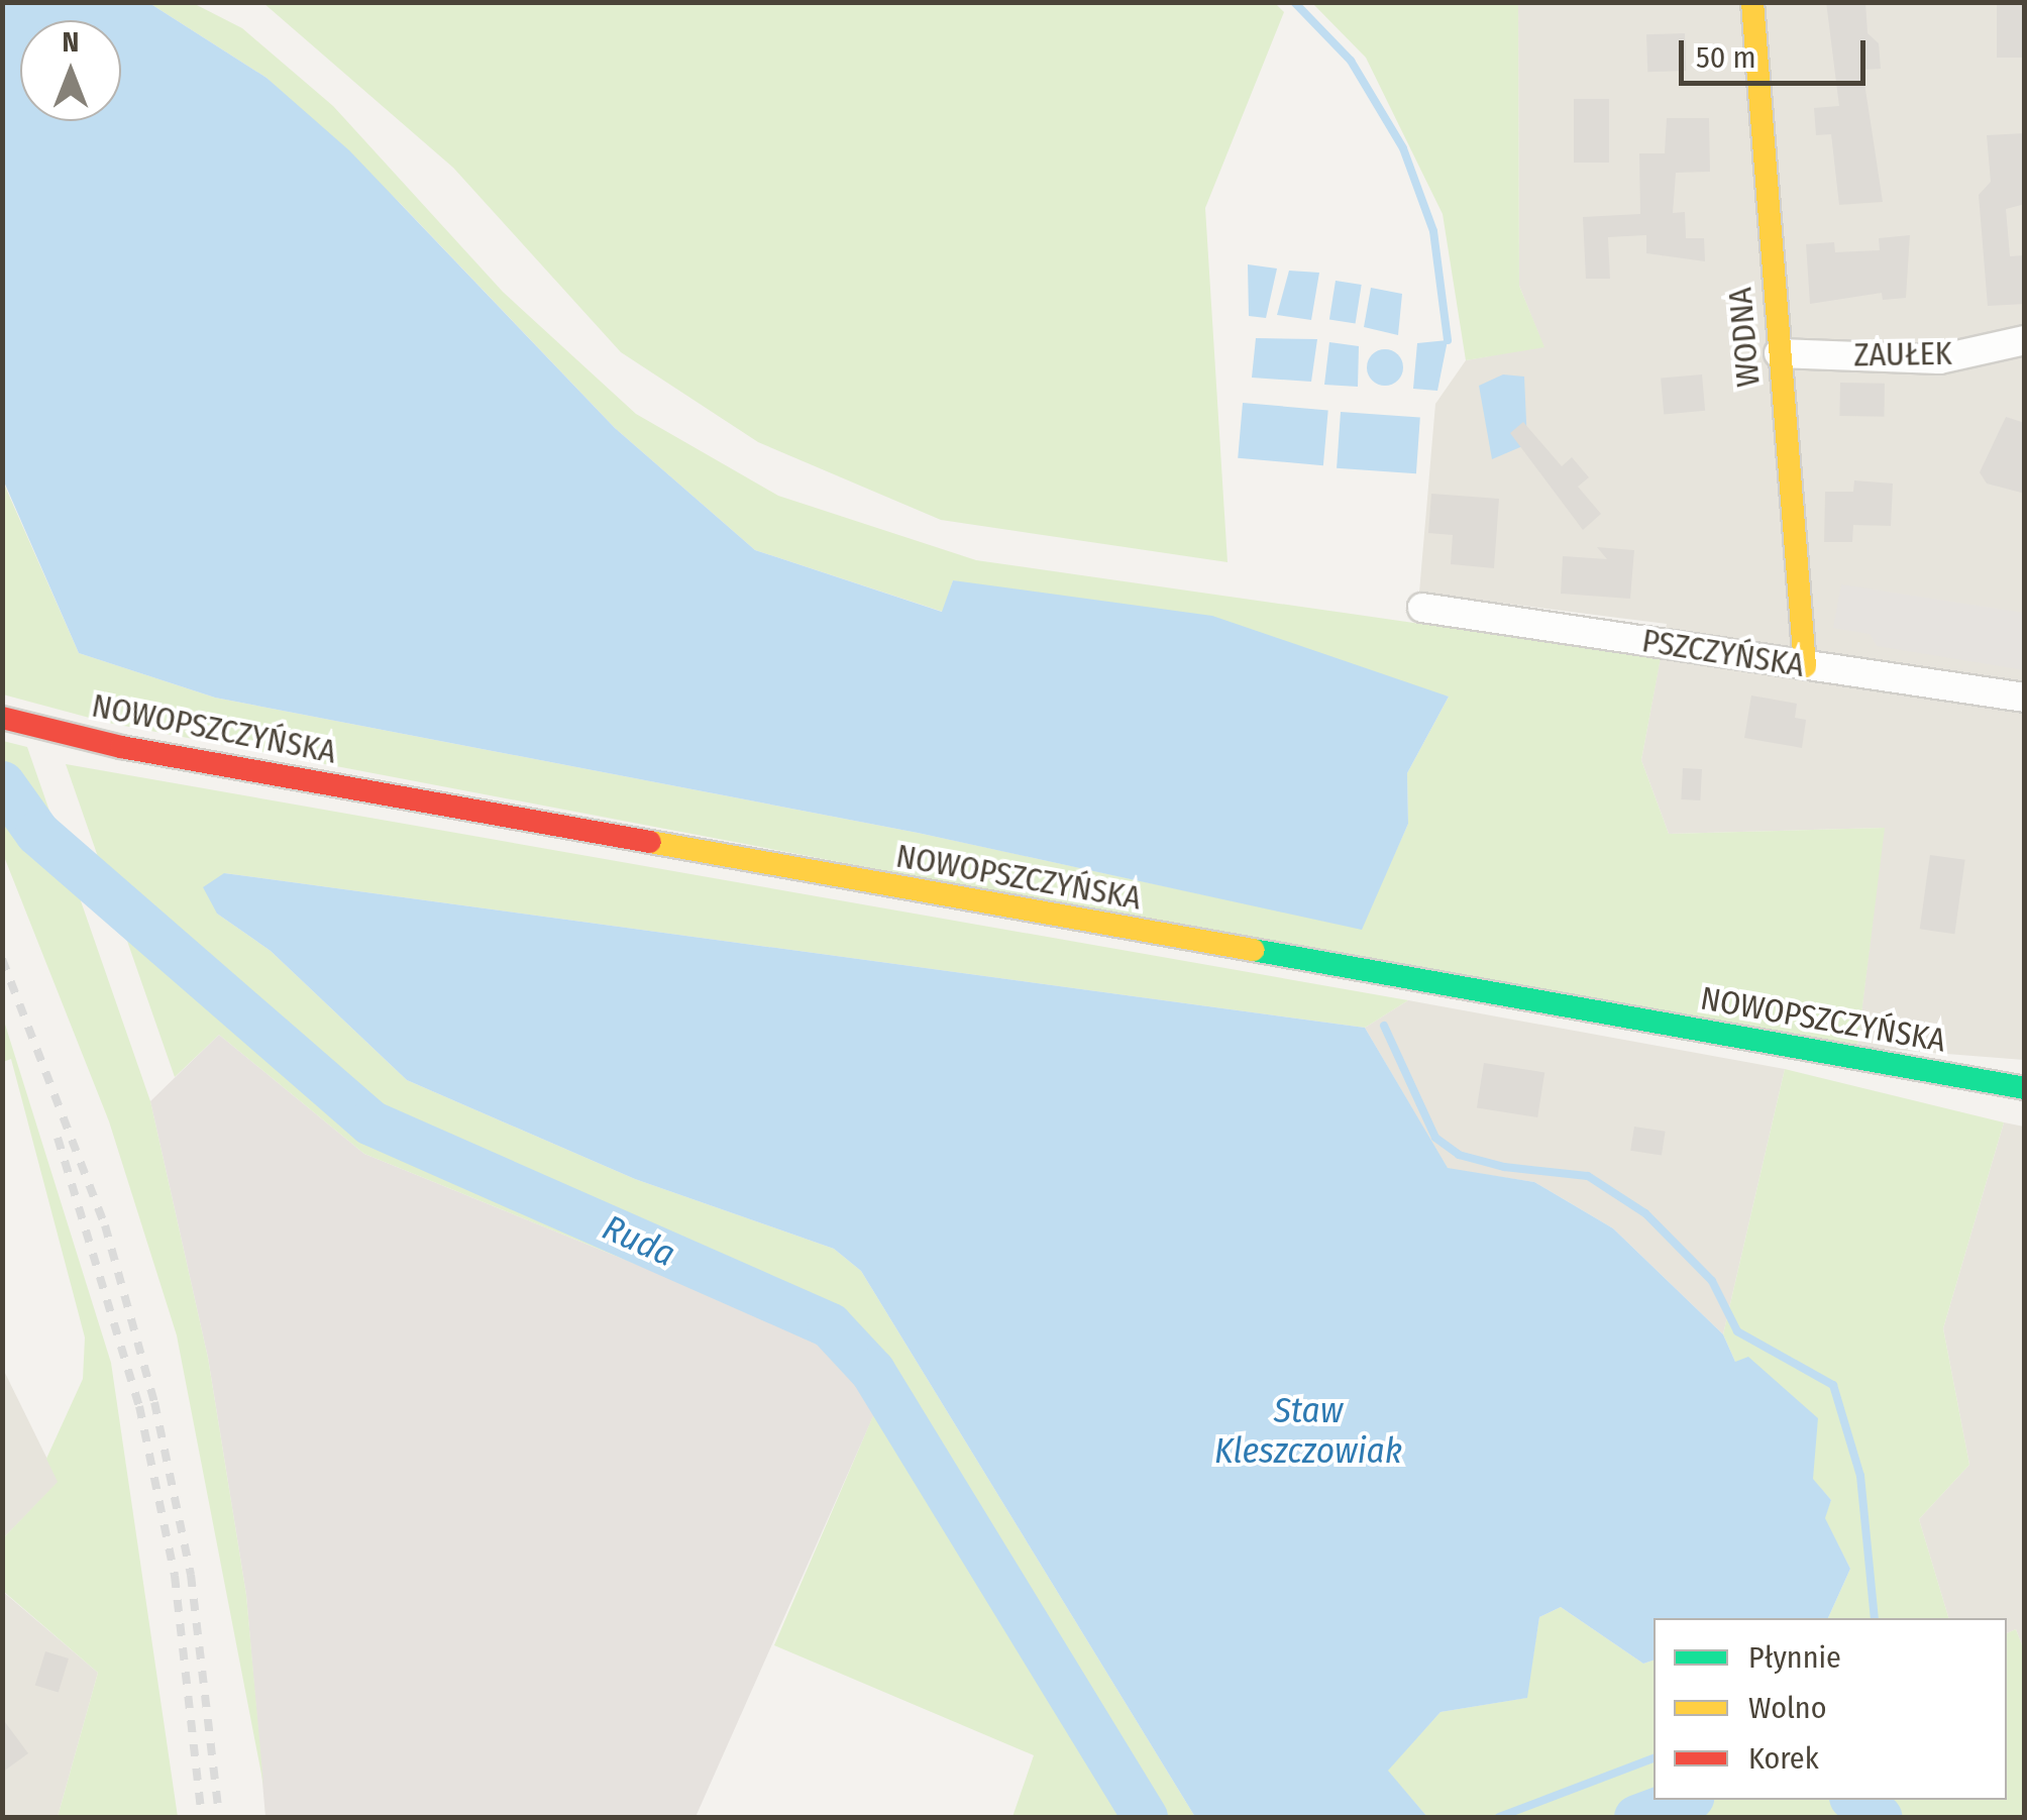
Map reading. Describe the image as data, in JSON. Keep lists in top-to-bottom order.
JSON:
{
  "streets": {
    "main road": ["WODNA", "NOWOPSZCZYŃSKA"],
    "street": ["ZAUŁEK", "PSZCZYŃSKA"]
  },
  "crossings": [
    ["WODNA", "ZAUŁEK"],
    ["WODNA", "PSZCZYŃSKA"]
  ],
  "water": ["Ruda", "Staw Kleszczowiak"],
  "legend": ["Płynnie", "Wolno", "Korek"],
  "scale_bar": "50 m",
  "north": "top"
}
